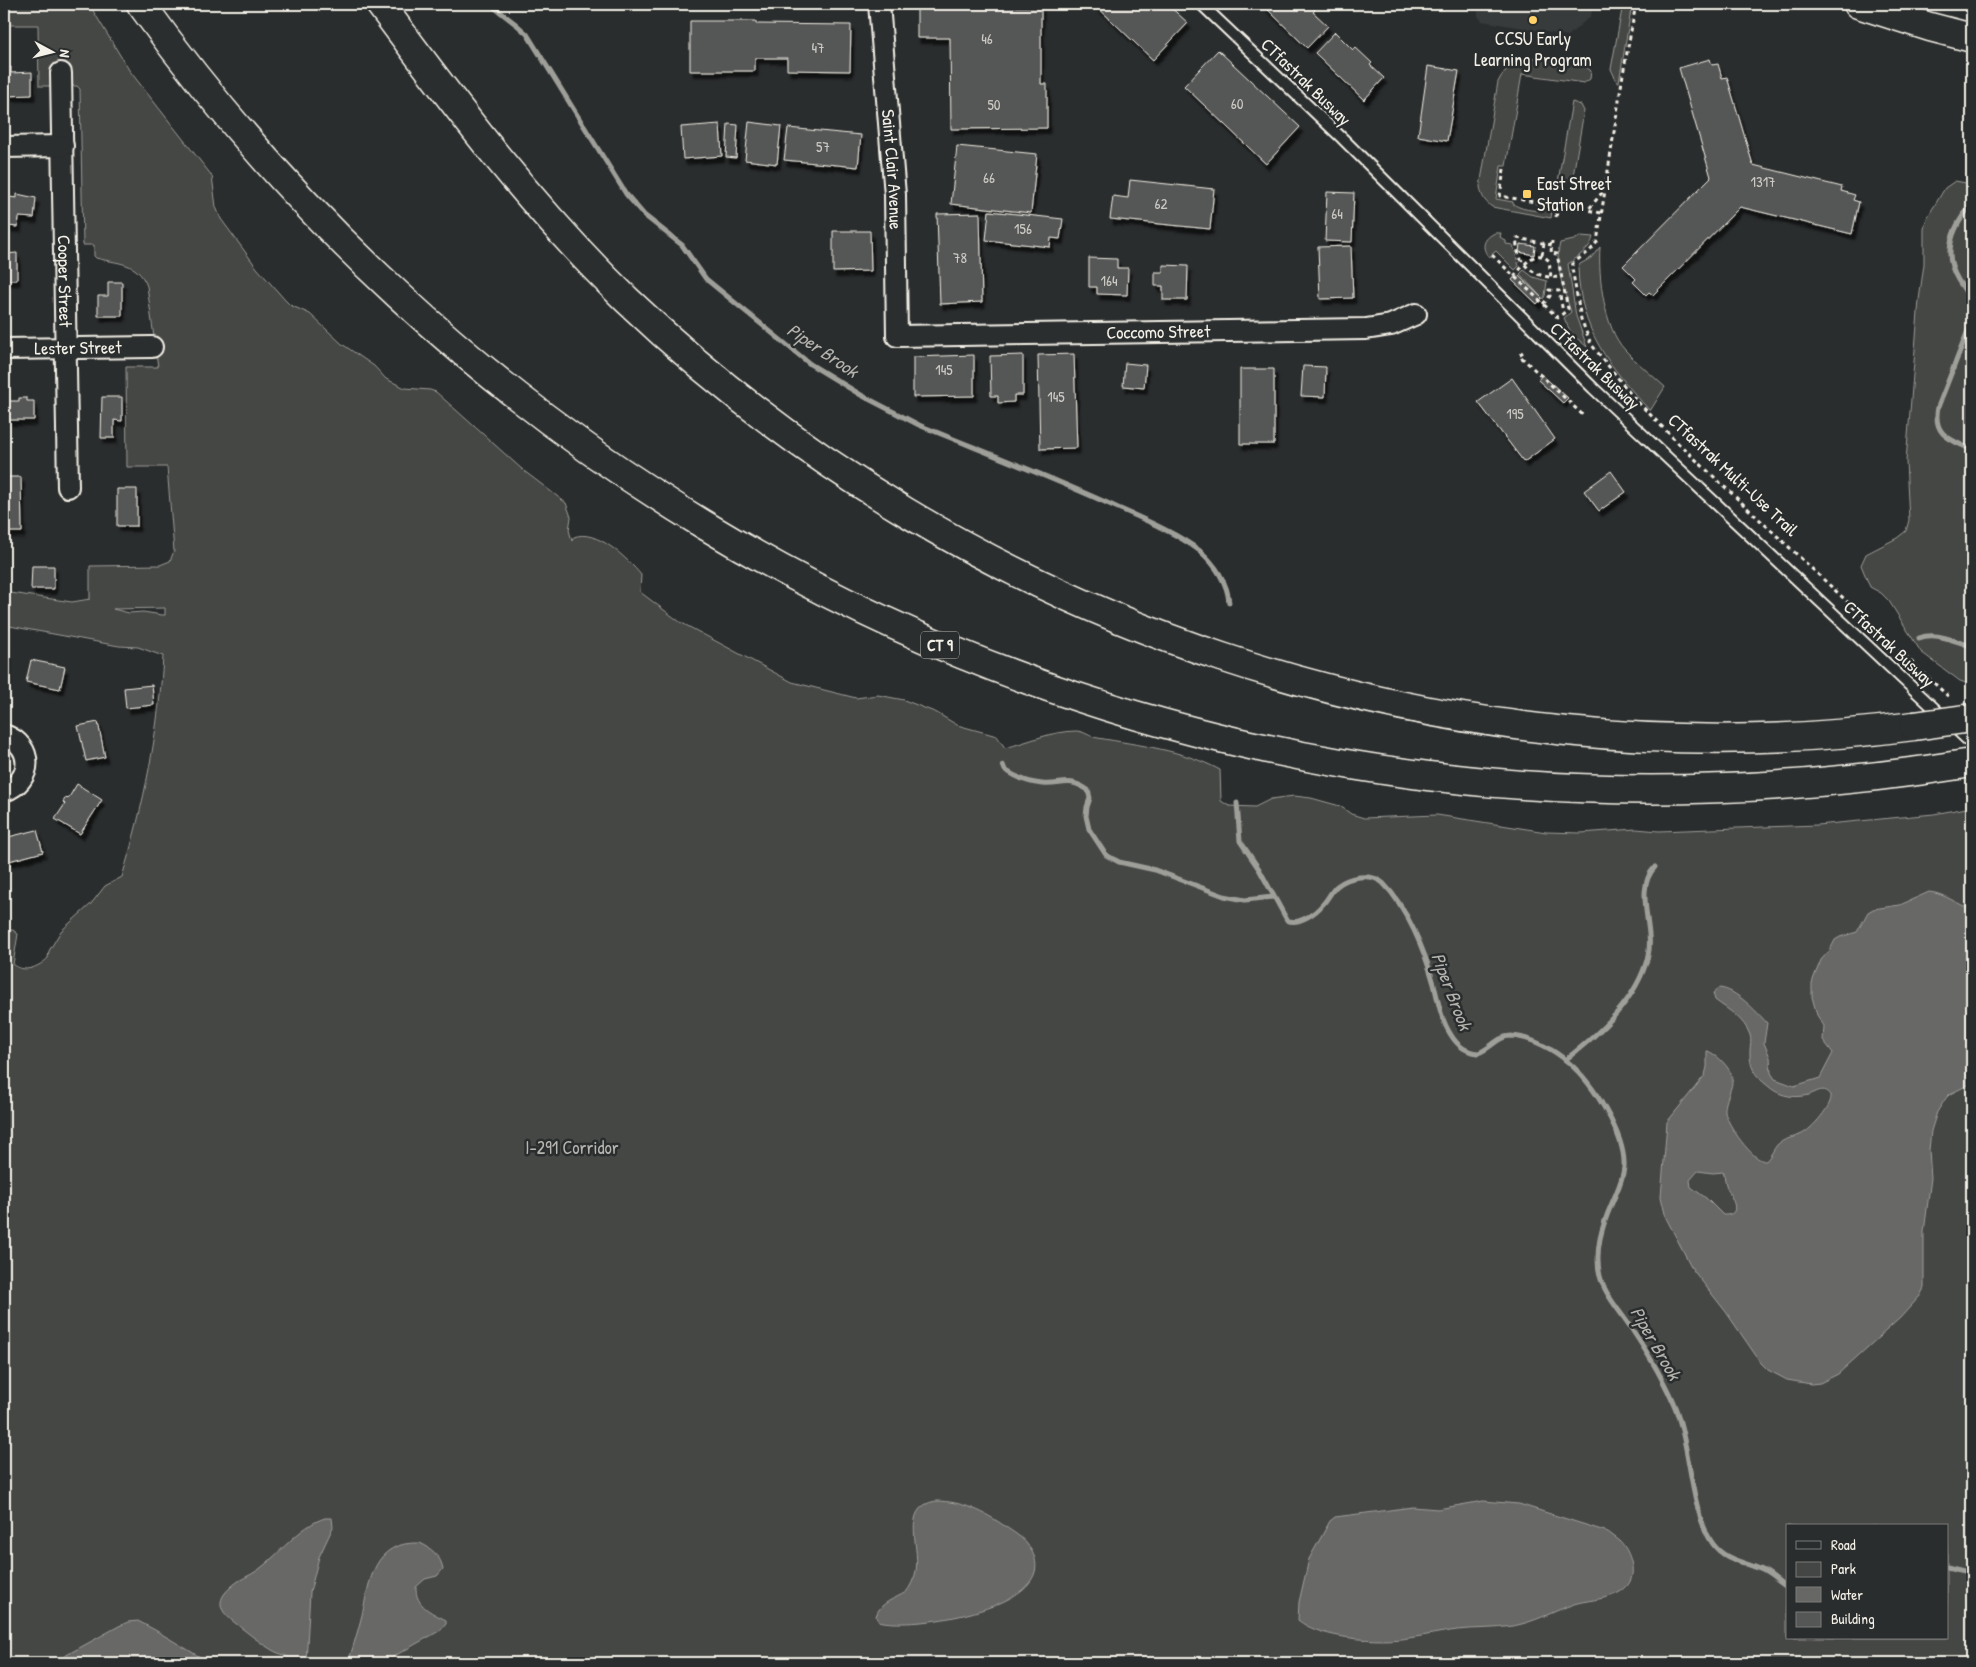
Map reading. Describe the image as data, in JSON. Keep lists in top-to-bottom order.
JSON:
{
  "streets": {
    "main road": ["CT 9"],
    "street": [
      "Saint Clair Avenue",
      "Cooper Street",
      "Coccomo Street",
      "Lester Street"
    ],
    "lane": ["CTfastrak Busway"],
    "path": ["CTfastrak Multi-Use Trail"]
  },
  "crossings": [
    ["CTfastrak Busway", "CT 9"],
    ["Saint Clair Avenue", "Coccomo Street"],
    ["Cooper Street", "Lester Street"]
  ],
  "water": ["Piper Brook"],
  "parks": ["I-291 Corridor"],
  "places": {
    "other": ["CCSU Early Learning Program"],
    "transit": ["East Street Station"]
  },
  "house_numbers": [
    "46",
    "47",
    "60",
    "50",
    "57",
    "66",
    "1317",
    "62",
    "64",
    "156",
    "78",
    "164",
    "145",
    "145",
    "195"
  ],
  "legend": [
    "Road",
    "Park",
    "Water",
    "Building"
  ],
  "north": "right"
}
